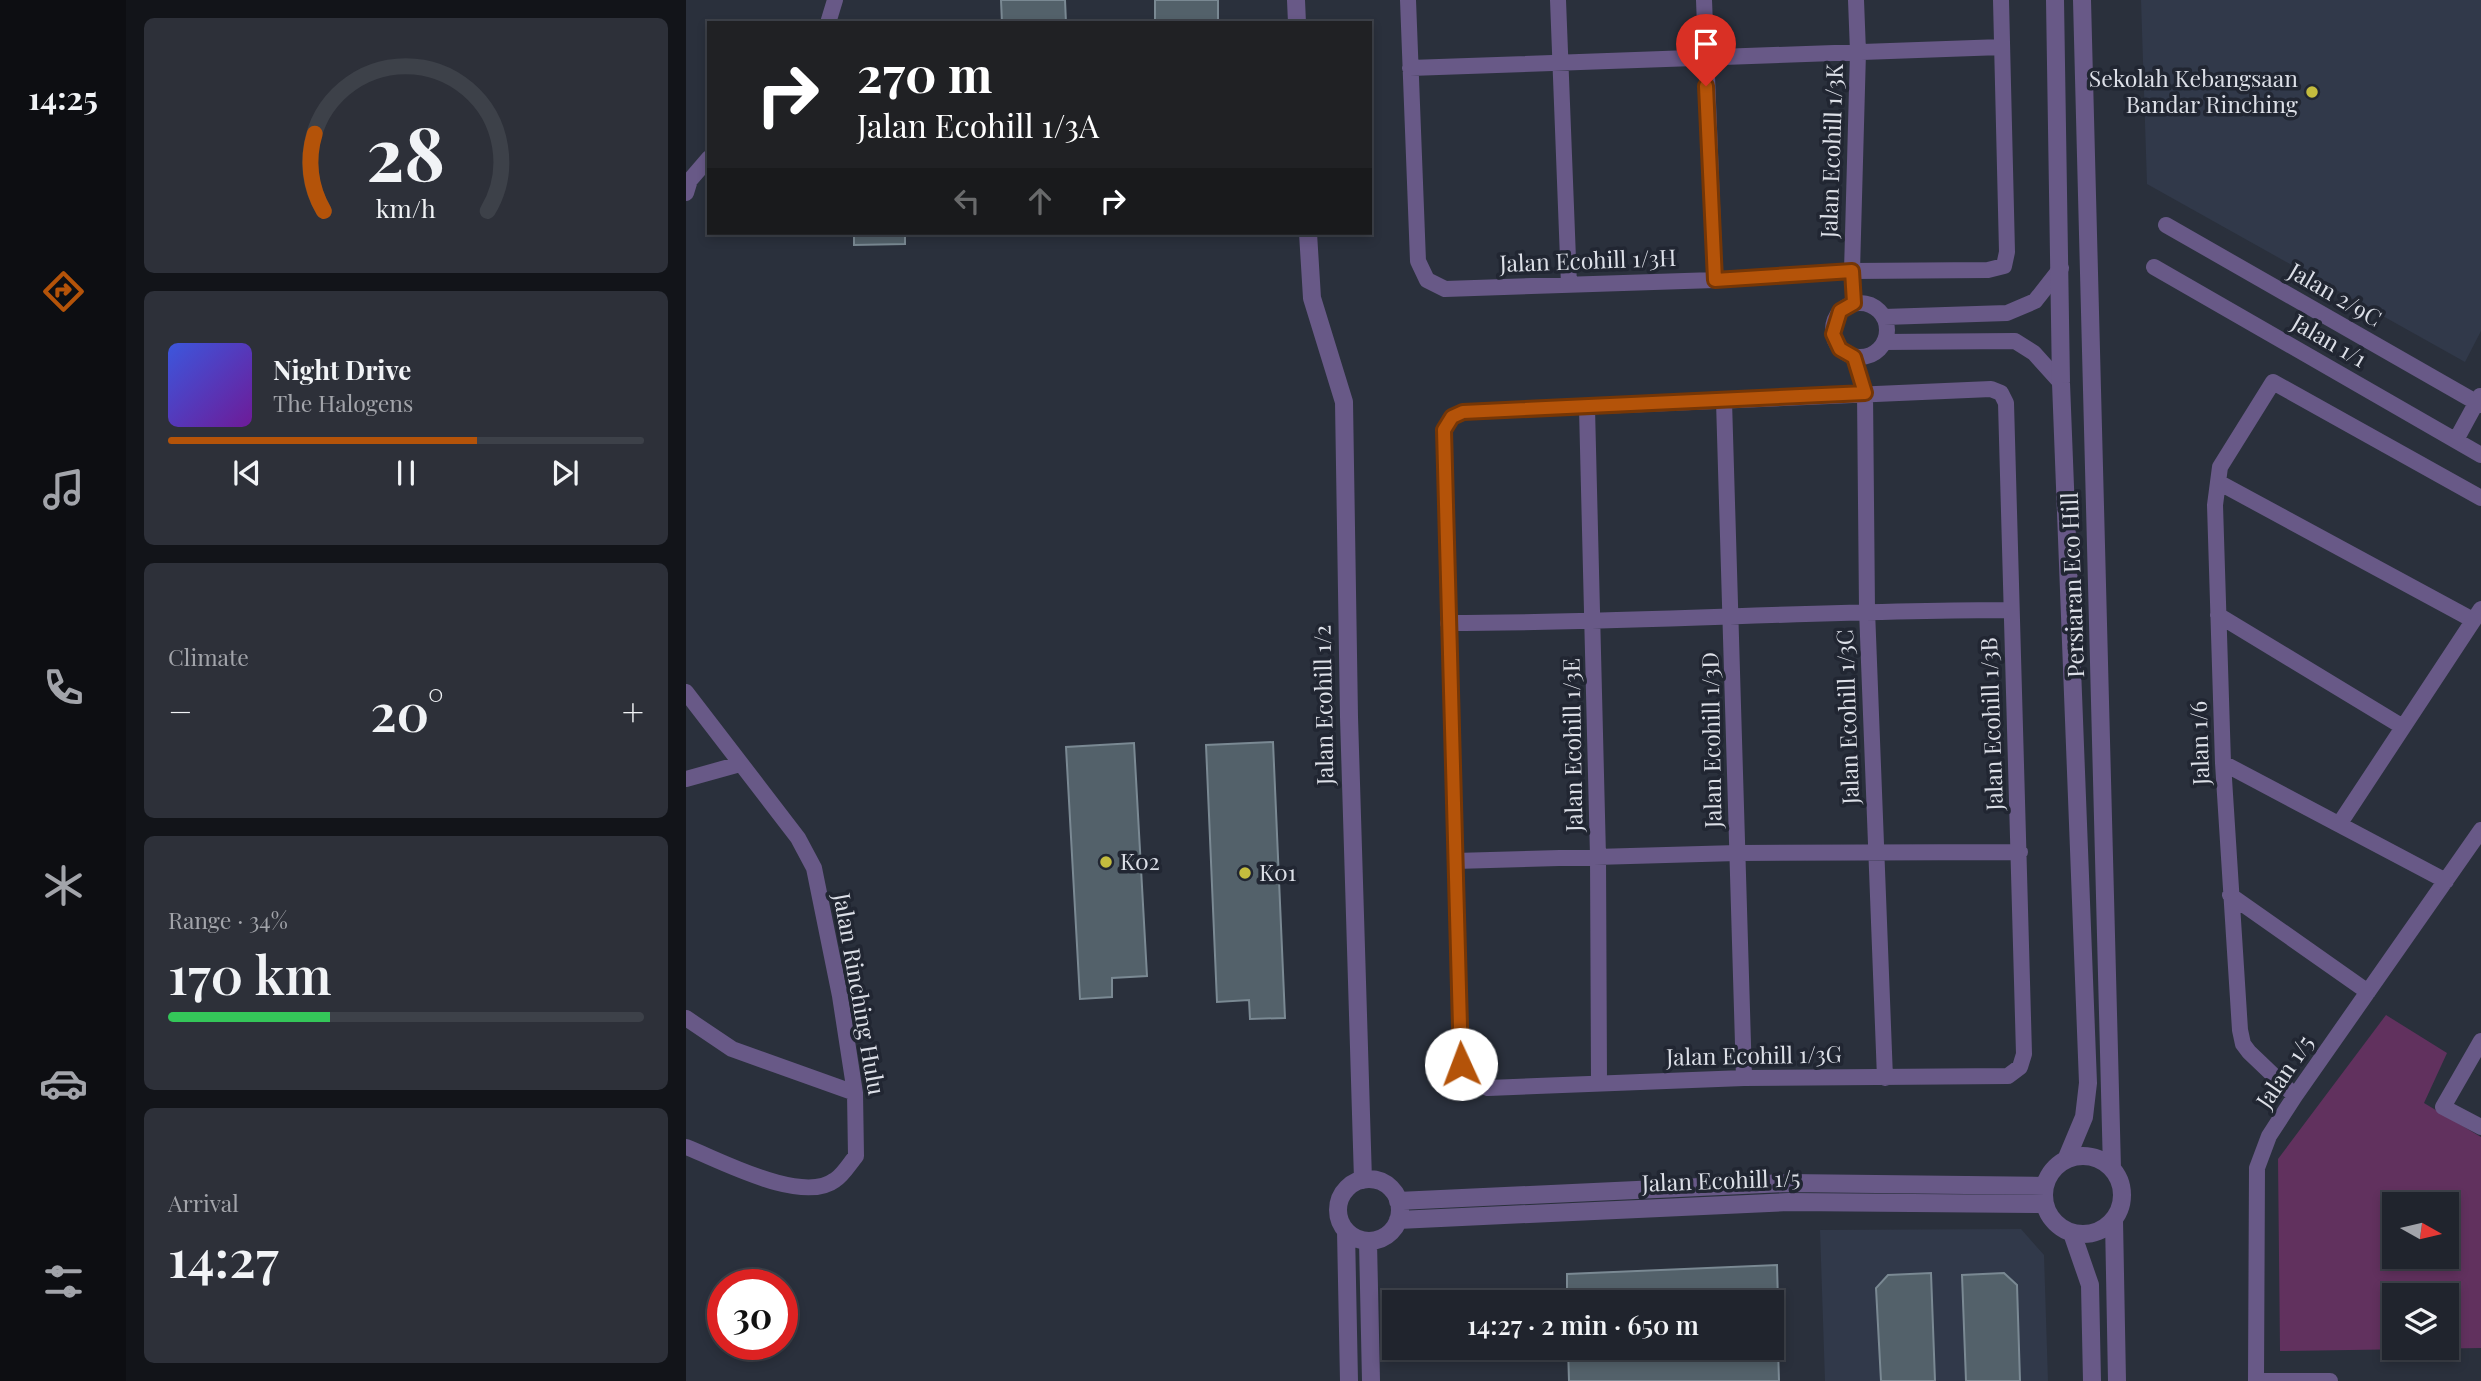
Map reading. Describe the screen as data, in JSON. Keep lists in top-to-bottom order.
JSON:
{
  "streets": {
    "street": [
      "Jalan Ecohill 1/3K",
      "Jalan Ecohill 1/3H",
      "Jalan 2/9C",
      "Jalan 1/1",
      "Persiaran Eco Hill",
      "Jalan Ecohill 1/2",
      "Jalan Ecohill 1/3C",
      "Jalan Ecohill 1/3B",
      "Jalan Ecohill 1/3D",
      "Jalan 1/6",
      "Jalan Ecohill 1/3E",
      "Jalan Rinching Hulu",
      "Jalan Ecohill 1/3G",
      "Jalan 1/5",
      "Jalan Ecohill 1/5"
    ]
  },
  "crossings": [
    ["Jalan Ecohill 1/3K", "Jalan Ecohill 1/3H"],
    ["Jalan Ecohill 1/3K", "Jalan Ecohill 1/3C"],
    ["Persiaran Eco Hill", "Jalan Ecohill 1/5"],
    ["Jalan Ecohill 1/2", "Jalan Ecohill 1/5"],
    ["Jalan Ecohill 1/3C", "Jalan Ecohill 1/3B"],
    ["Jalan Ecohill 1/3C", "Jalan Ecohill 1/3G"],
    ["Jalan Ecohill 1/3B", "Jalan Ecohill 1/3G"],
    ["Jalan Ecohill 1/3D", "Jalan Ecohill 1/3G"],
    ["Jalan 1/6", "Jalan 1/5"],
    ["Jalan Ecohill 1/3E", "Jalan Ecohill 1/3G"]
  ],
  "places": ["Sekolah Kebangsaan Bandar Rinching", "K02", "K01"],
  "north": "right",
  "page": {
    "tabs": "14:25",
    "turn": ["270 m", "Jalan Ecohill 1/3A"],
    "song": ["Night Drive", "The Halogens"],
    "tile": [
      "Climate",
      ["Range · 34%", "170 km"],
      ["Arrival", "14:27"]
    ],
    "heat": ["−", "20°", "+"],
    "limit": "30",
    "trip": "14:27 · 2 min · 650 m",
    "gauge": ["28", "km/h"]
  }
}
